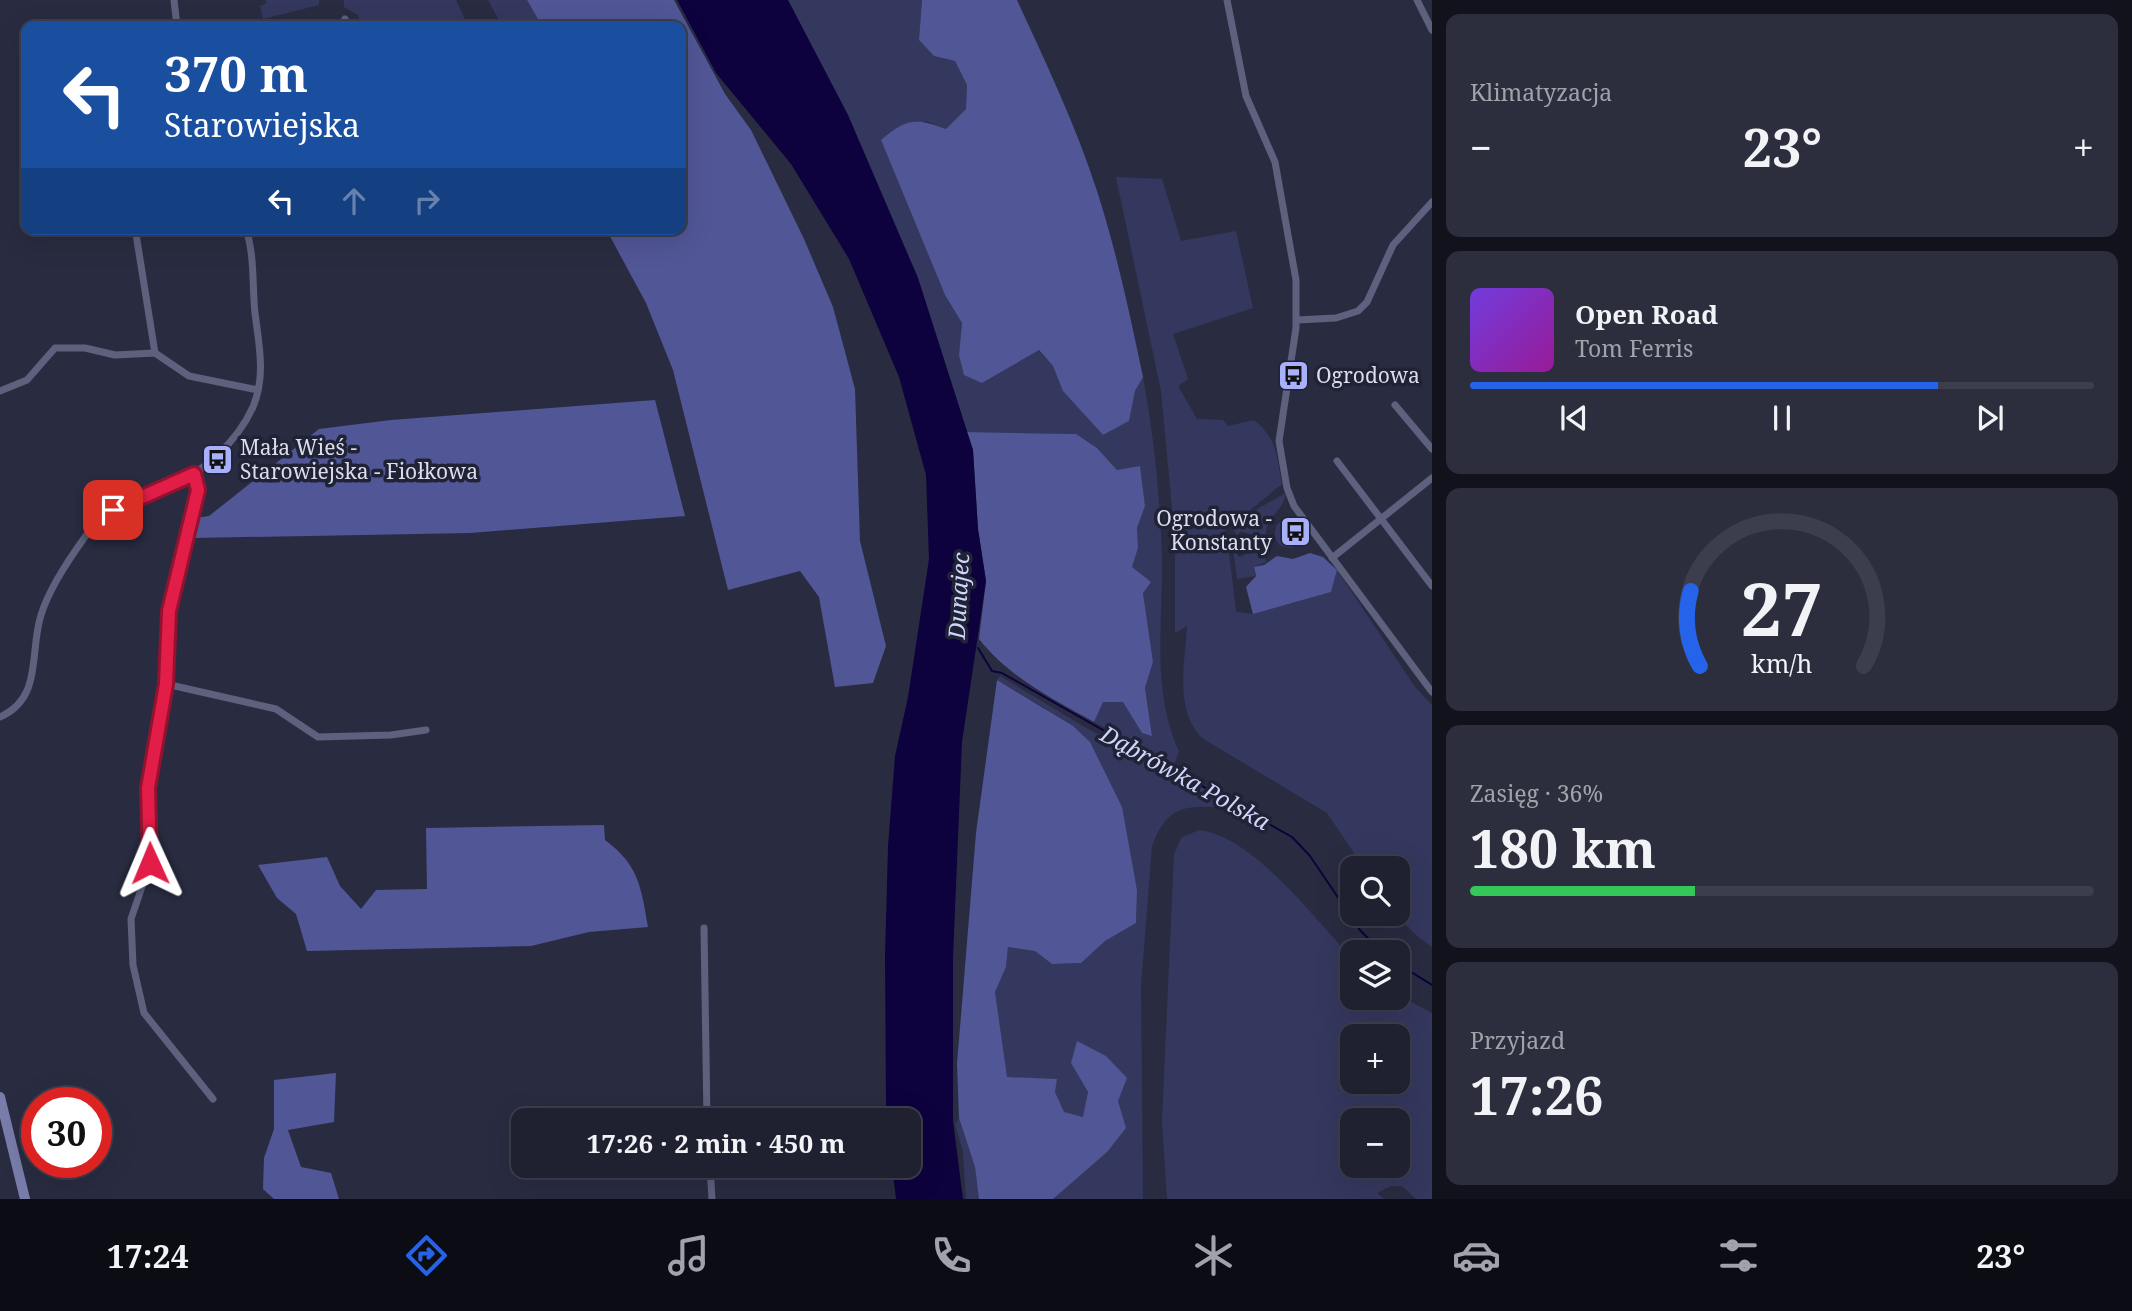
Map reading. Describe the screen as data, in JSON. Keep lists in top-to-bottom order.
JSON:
{
  "water": ["Dunajec", "Dąbrówka Polska"],
  "places": {
    "bus stop": ["Ogrodowa", "Mała Wieś - Starowiejska - Fiołkowa", "Ogrodowa - Konstanty"]
  },
  "page": {
    "tile": [
      "Klimatyzacja",
      ["Zasięg · 36%", "180 km"],
      ["Przyjazd", "17:26"]
    ],
    "turn": ["370 m", "Starowiejska"],
    "heat": ["−", "23°", "+"],
    "song": ["Open Road", "Tom Ferris"],
    "map_buttons": ["+", "−"],
    "limit": "30",
    "trip": "17:26 · 2 min · 450 m",
    "tabs": ["17:24", "23°"],
    "gauge": ["27", "km/h"]
  }
}
